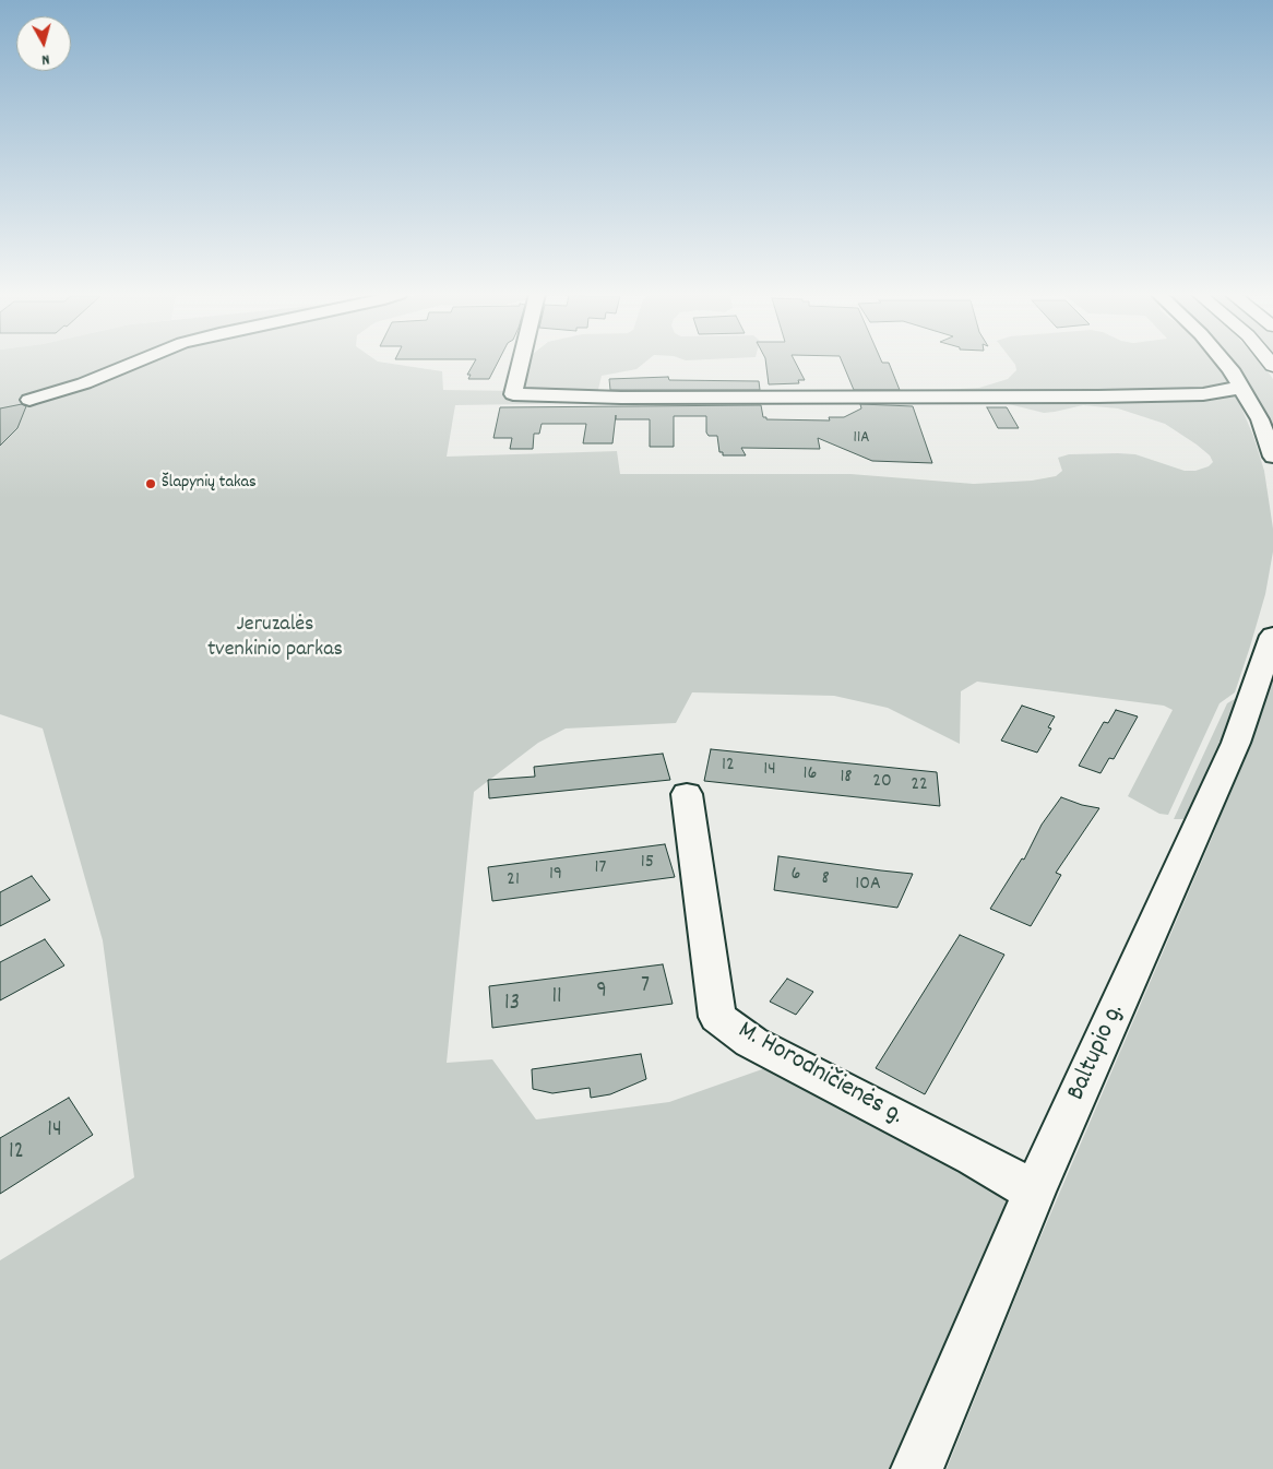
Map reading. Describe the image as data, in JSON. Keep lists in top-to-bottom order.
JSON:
{
  "streets": {
    "street": ["Baltupio g.", "M. Horodničienės g."]
  },
  "crossings": [
    ["Baltupio g.", "M. Horodničienės g."]
  ],
  "parks": ["Jeruzalės tvenkinio parkas"],
  "places": ["Šlapynių takas"],
  "house_numbers": [
    "11A",
    "12",
    "14",
    "16",
    "18",
    "20",
    "22",
    "15",
    "17",
    "19",
    "6",
    "8",
    "21",
    "10A",
    "7",
    "9",
    "11",
    "13",
    "14",
    "12"
  ],
  "north": "bottom"
}
